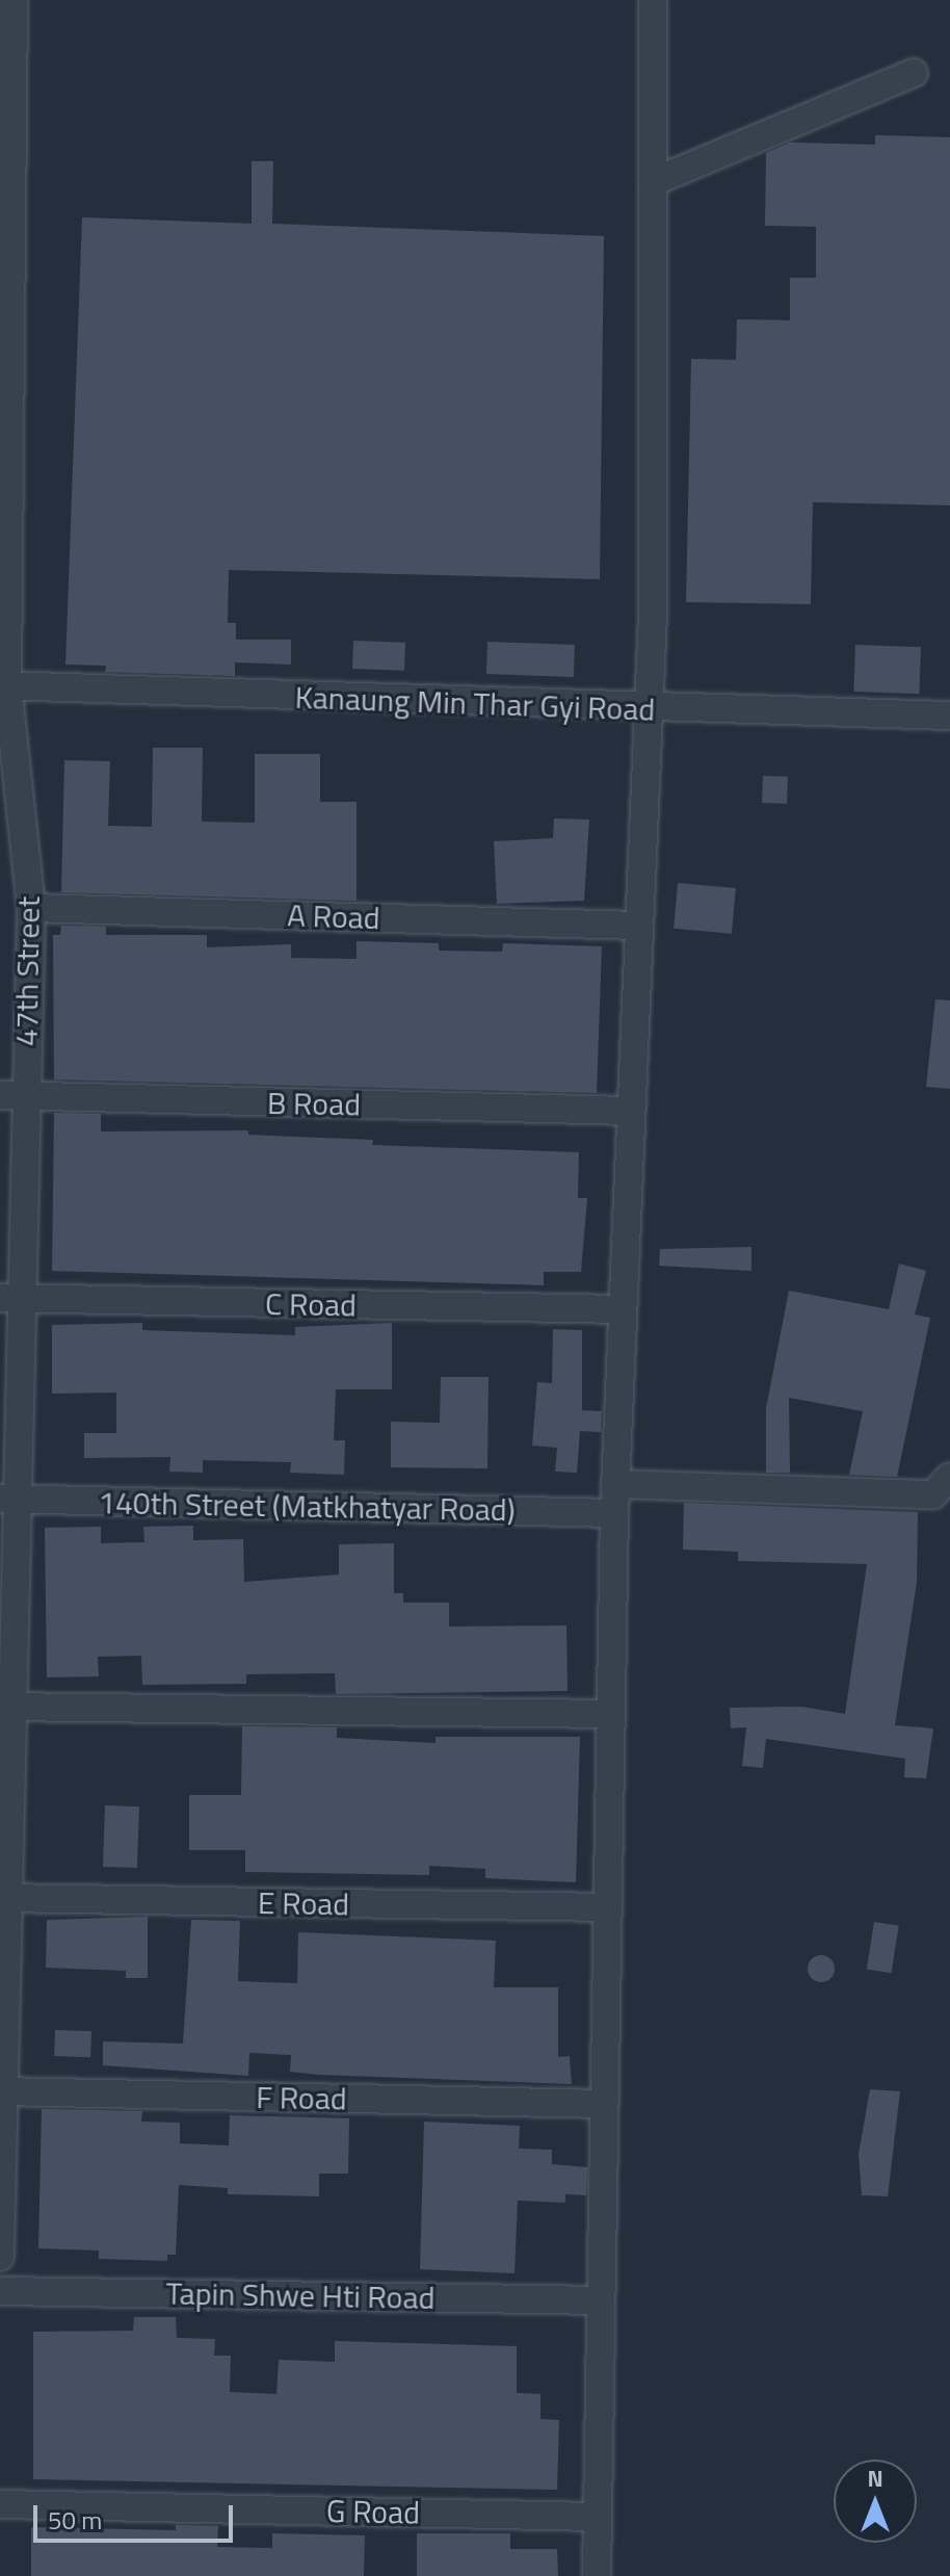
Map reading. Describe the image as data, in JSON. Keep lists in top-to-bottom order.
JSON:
{
  "streets": {
    "street": [
      "Kanaung Min Thar Gyi Road",
      "A Road",
      "47th Street",
      "B Road",
      "C Road",
      "140th Street (Matkhatyar Road)",
      "E Road",
      "F Road",
      "Tapin Shwe Hti Road",
      "G Road"
    ]
  },
  "crossings": [
    ["Kanaung Min Thar Gyi Road", "47th Street"],
    ["A Road", "47th Street"],
    ["47th Street", "B Road"],
    ["47th Street", "C Road"],
    ["47th Street", "140th Street (Matkhatyar Road)"],
    ["47th Street", "E Road"],
    ["47th Street", "F Road"]
  ],
  "scale_bar": "50 m",
  "north": "top"
}
